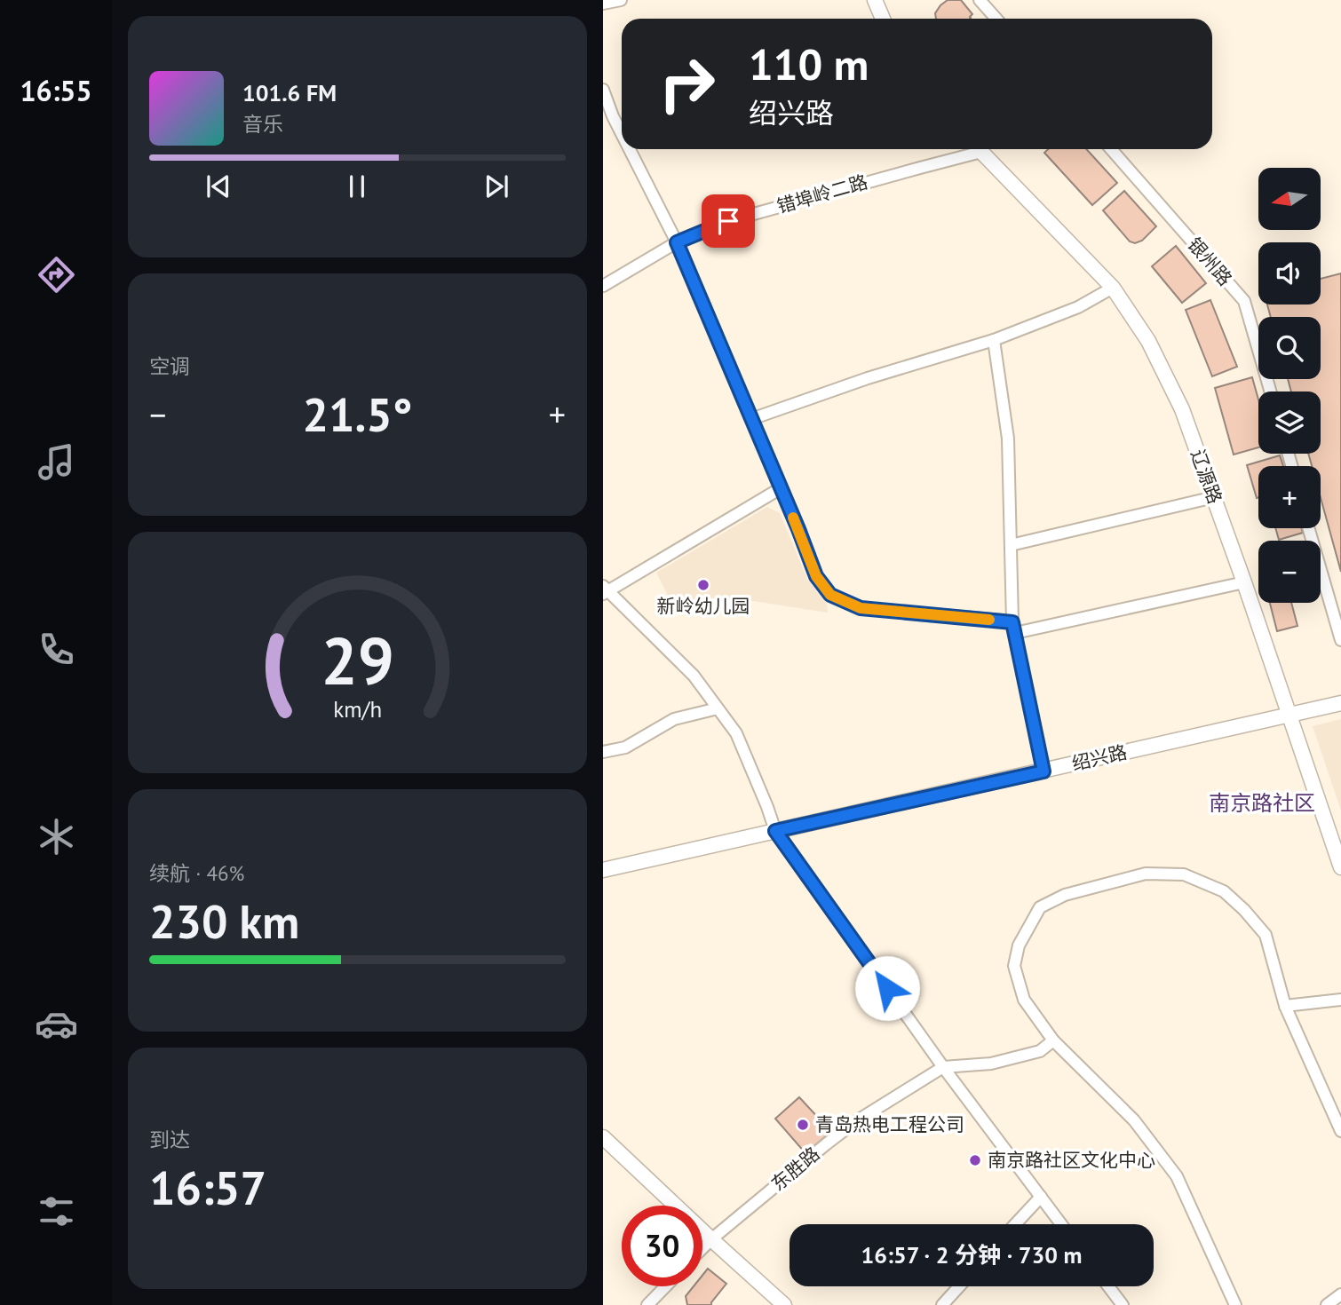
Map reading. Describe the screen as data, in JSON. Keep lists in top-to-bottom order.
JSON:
{
  "streets": {
    "street": [
      "错埠岭二路",
      "银州路",
      "辽源路",
      "绍兴路",
      "东胜路"
    ]
  },
  "crossings": [
    ["辽源路", "绍兴路"]
  ],
  "districts": ["南京路社区"],
  "places": ["新岭幼儿园", "青岛热电工程公司", "南京路社区文化中心"],
  "north": "left",
  "page": {
    "tabs": "16:55",
    "turn": ["110 m", "绍兴路"],
    "song": ["101.6 FM", "音乐"],
    "map_buttons": ["+", "−"],
    "tile": [
      "空调",
      ["续航 · 46%", "230 km"],
      ["到达", "16:57"]
    ],
    "heat": ["−", "21.5°", "+"],
    "limit": "30",
    "trip": "16:57 · 2 分钟 · 730 m",
    "gauge": ["29", "km/h"]
  }
}
